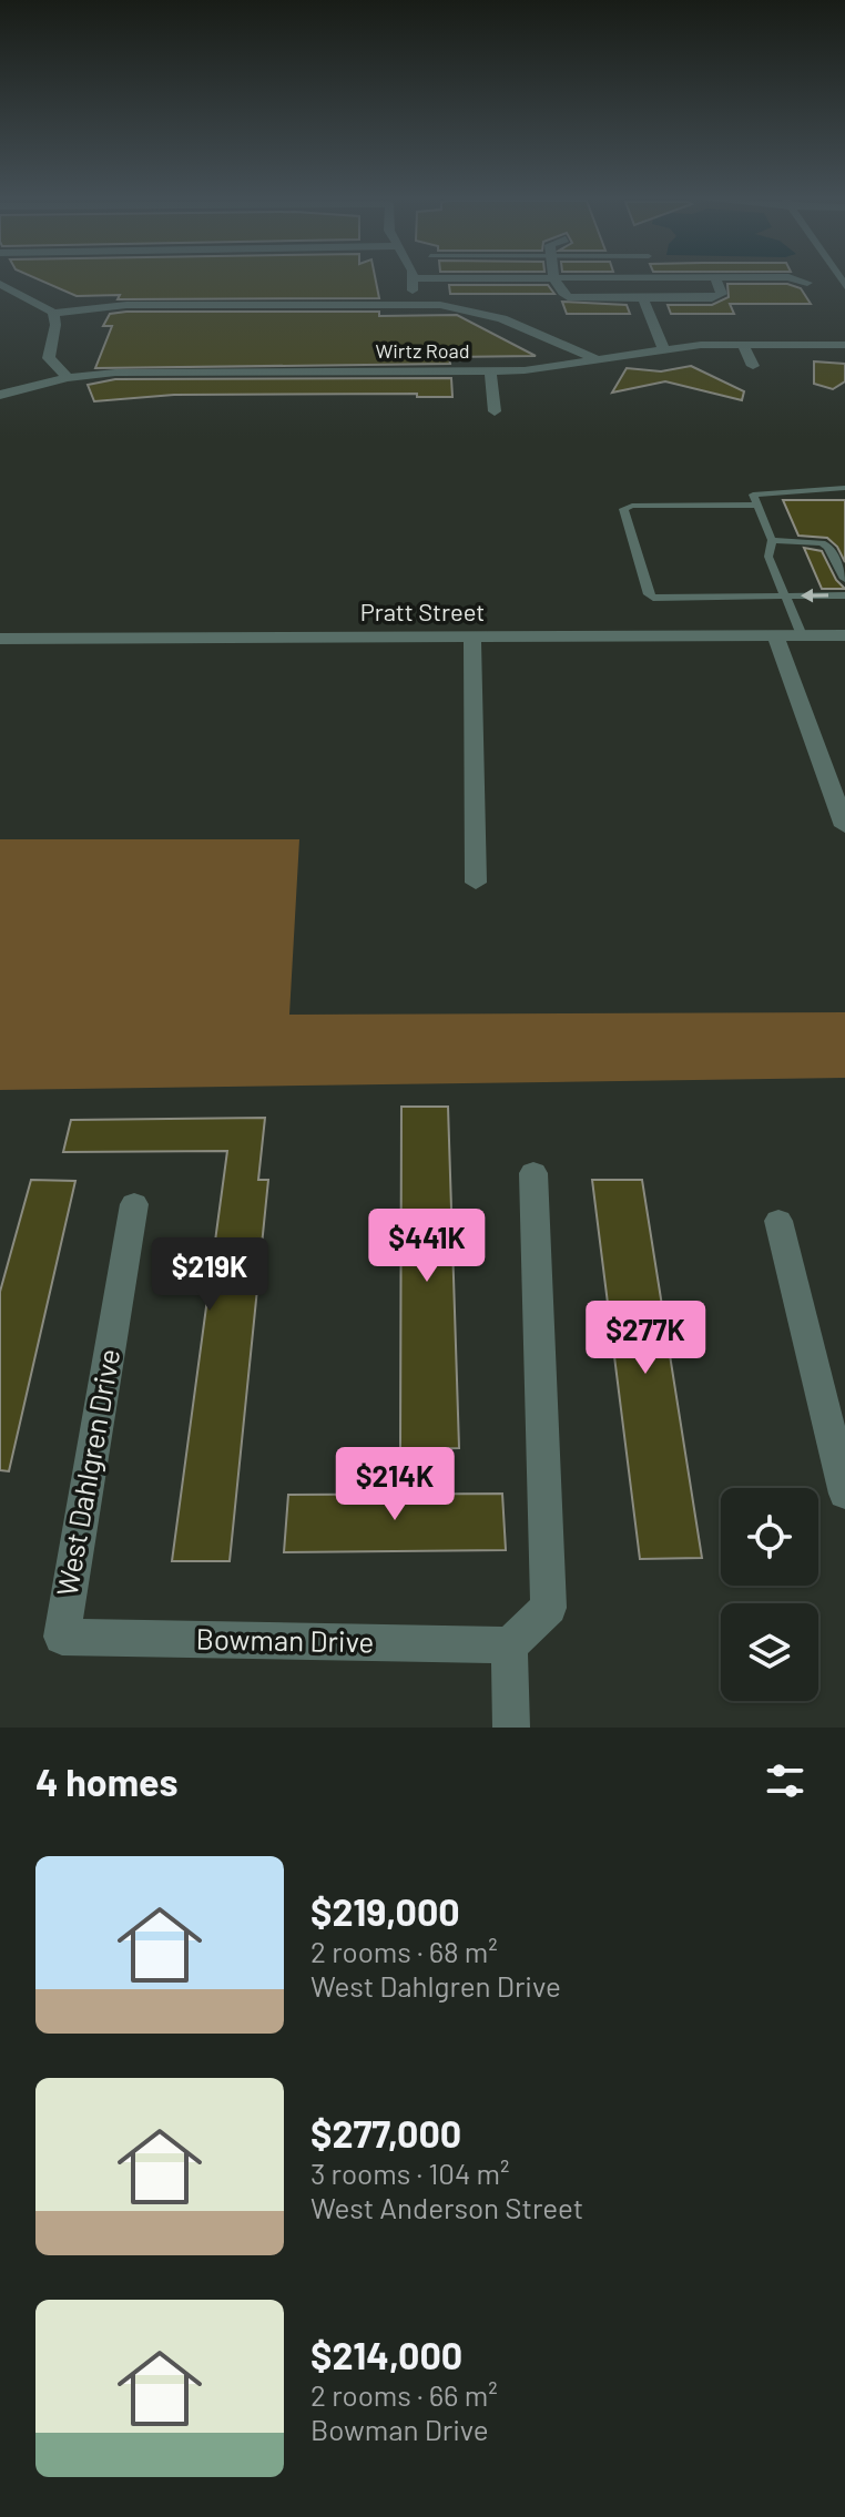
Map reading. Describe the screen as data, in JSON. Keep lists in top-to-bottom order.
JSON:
{
  "streets": {
    "street": [
      "Wirtz Road",
      "Pratt Street",
      "West Dahlgren Drive",
      "Bowman Drive"
    ]
  },
  "crossings": [
    ["West Dahlgren Drive", "Bowman Drive"]
  ],
  "page": {
    "price": [
      "$441K",
      "$219K",
      "$277K",
      "$214K"
    ],
    "heading": "4 homes",
    "list": [
      {
        "name": "$219,000",
        "note": "2 rooms · 68 m² · West Dahlgren Drive"
      },
      {
        "name": "$277,000",
        "note": "3 rooms · 104 m² · West Anderson Street"
      },
      {
        "name": "$214,000",
        "note": "2 rooms · 66 m² · Bowman Drive"
      }
    ]
  }
}
